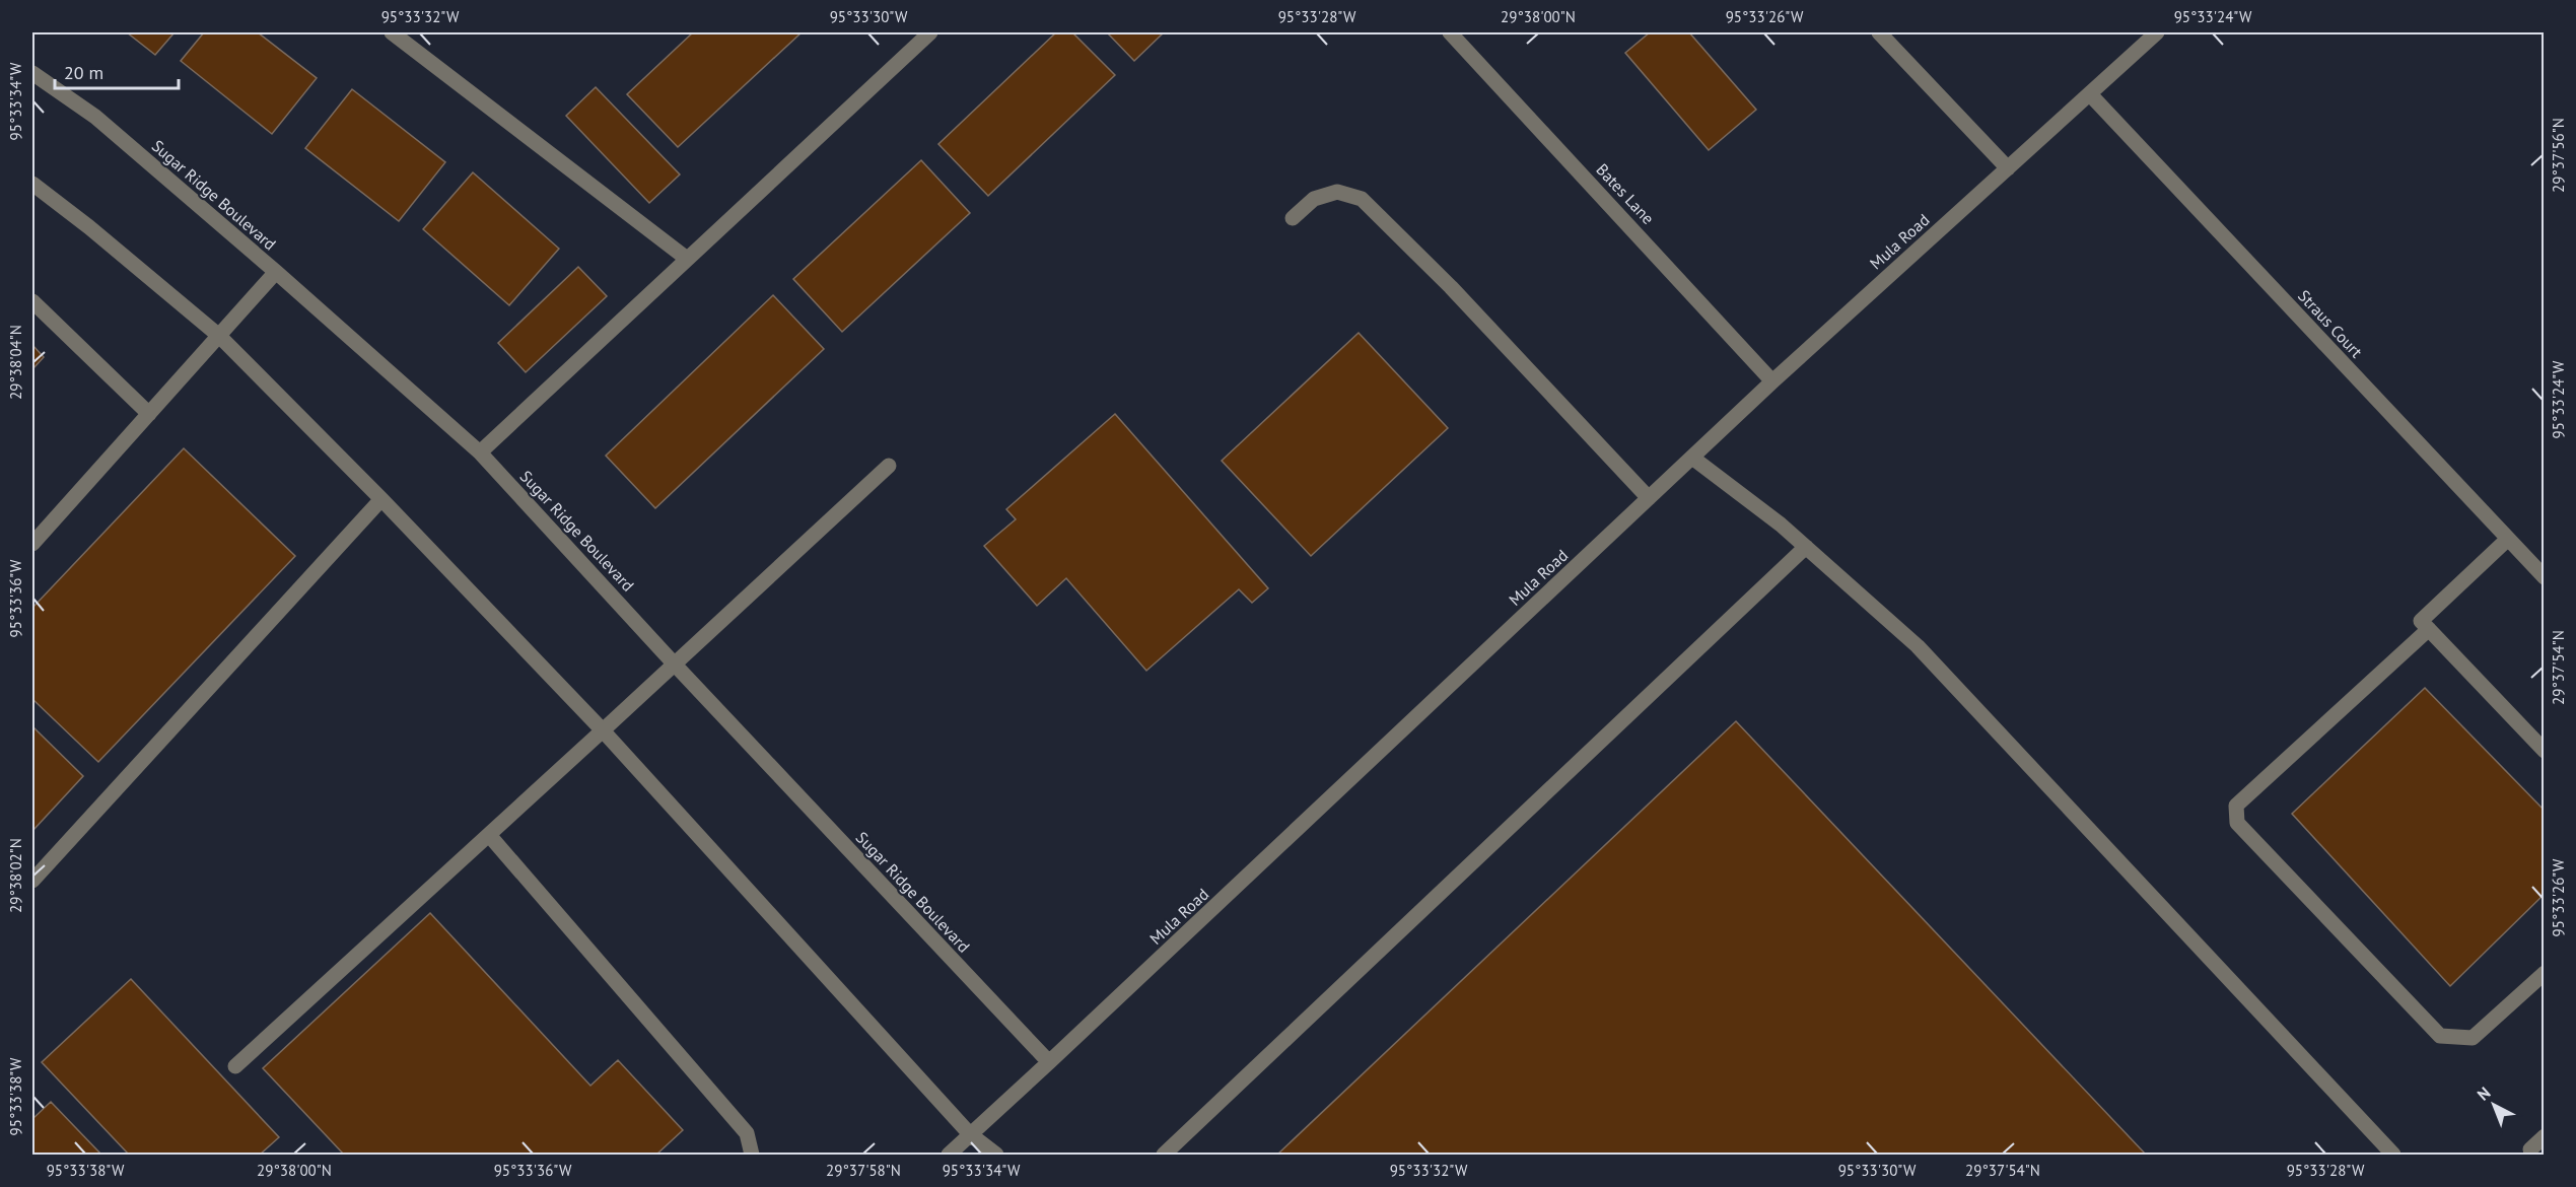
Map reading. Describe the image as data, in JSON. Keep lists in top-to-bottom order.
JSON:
{
  "streets": {
    "street": [
      "Bates Lane",
      "Sugar Ridge Boulevard",
      "Mula Road",
      "Straus Court"
    ]
  },
  "crossings": [
    ["Bates Lane", "Mula Road"],
    ["Sugar Ridge Boulevard", "Mula Road"],
    ["Mula Road", "Straus Court"]
  ],
  "scale_bar": "20 m",
  "north": "top left",
  "coordinates": [
    "95°33'32\"W",
    "95°33'30\"W",
    "95°33'28\"W",
    "29°38'00\"N",
    "95°33'26\"W",
    "95°33'24\"W",
    "95°33'34\"W",
    "29°37'56\"N",
    "29°38'04\"N",
    "95°33'36\"W",
    "29°37'54\"N",
    "29°38'02\"N",
    "95°33'38\"W",
    "29°37'58\"N"
  ]
}
